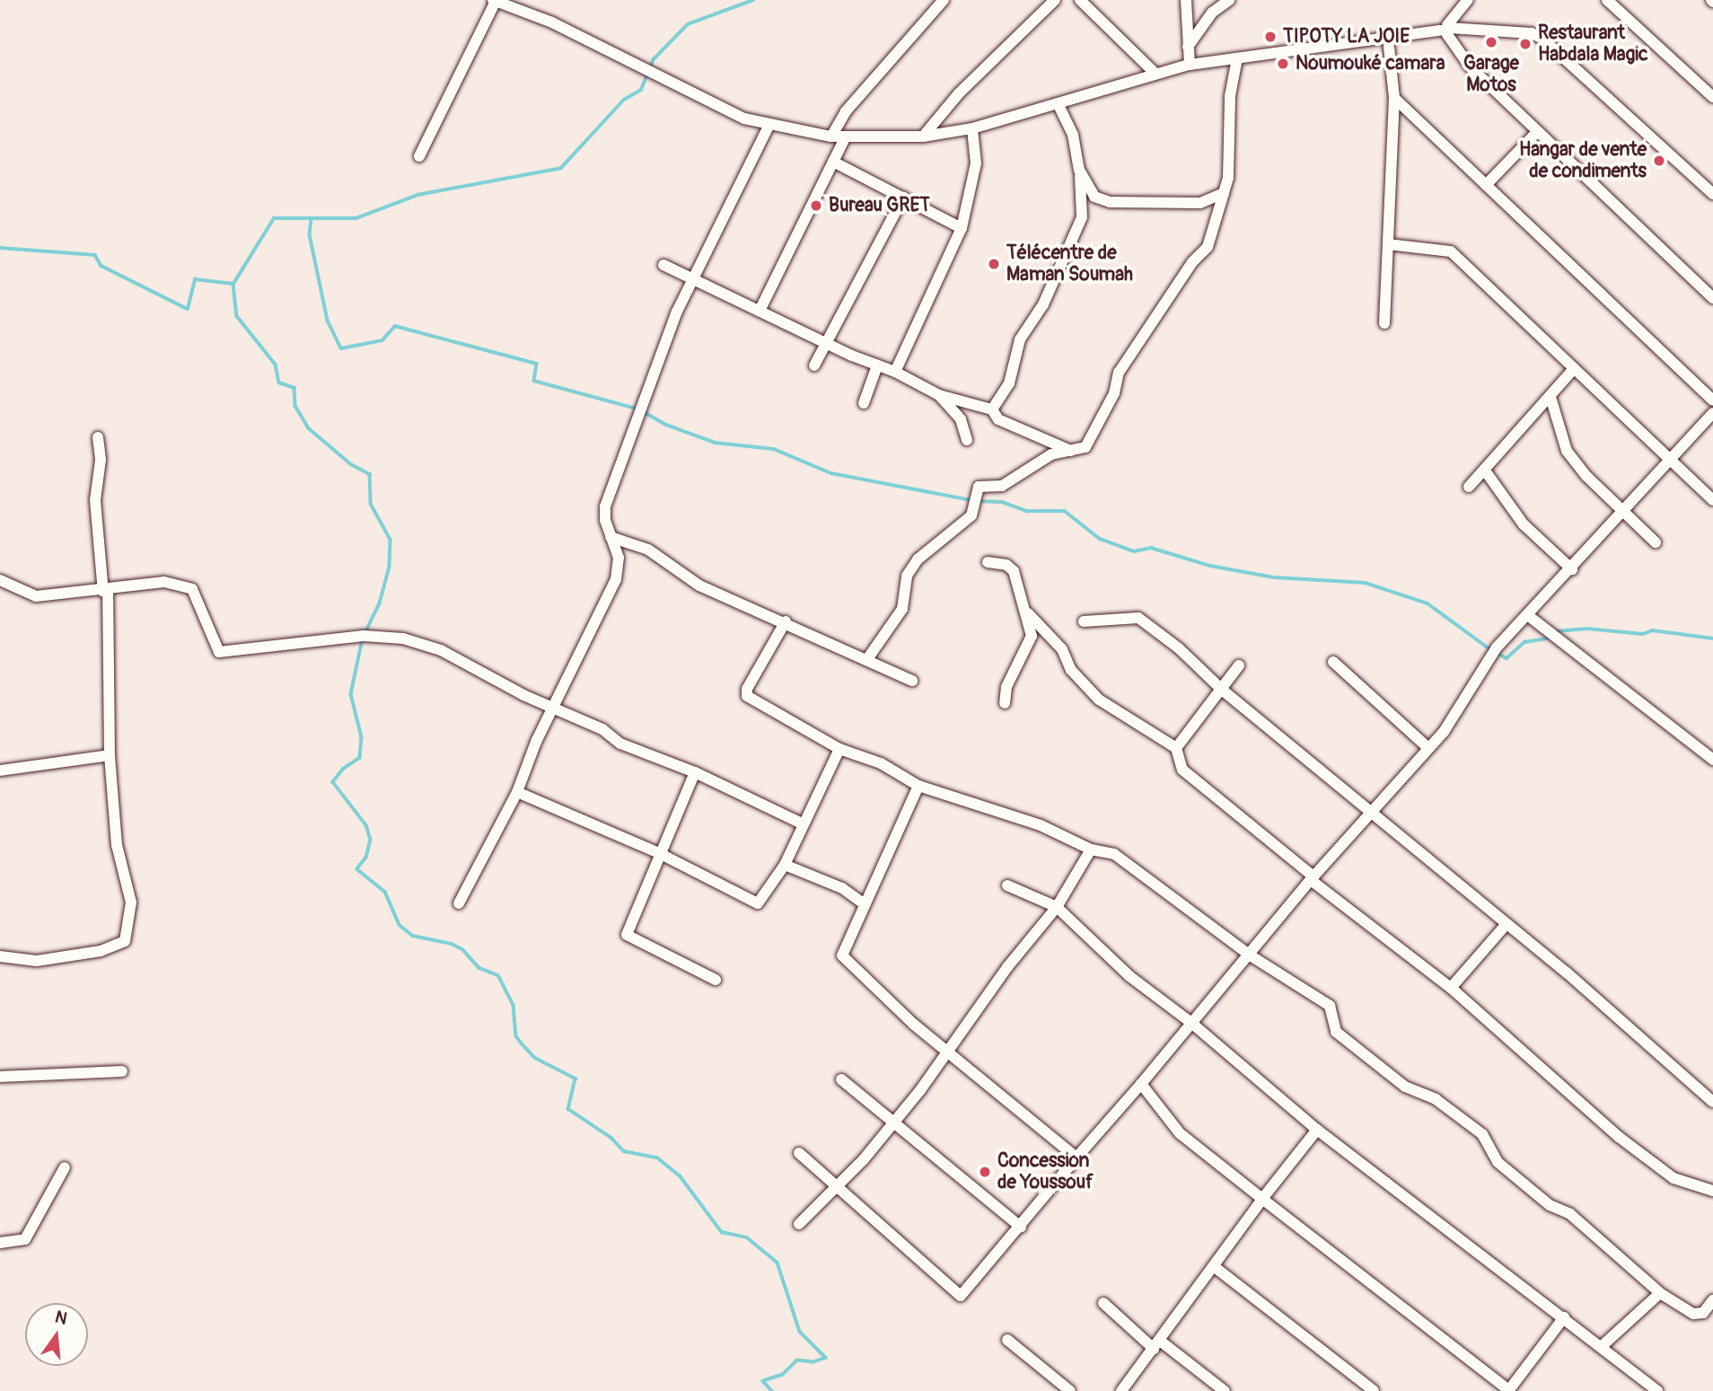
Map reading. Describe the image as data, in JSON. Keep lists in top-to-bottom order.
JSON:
{
  "places": [
    "TIPOTY LA JOIE",
    "Garage Motos",
    "Restaurant Habdala Magic",
    "Noumouké camara",
    "Hangar de vente de condiments",
    "Bureau GRET",
    "Télécentre de Maman Soumah",
    "Concession de Youssouf"
  ],
  "north": "top"
}
